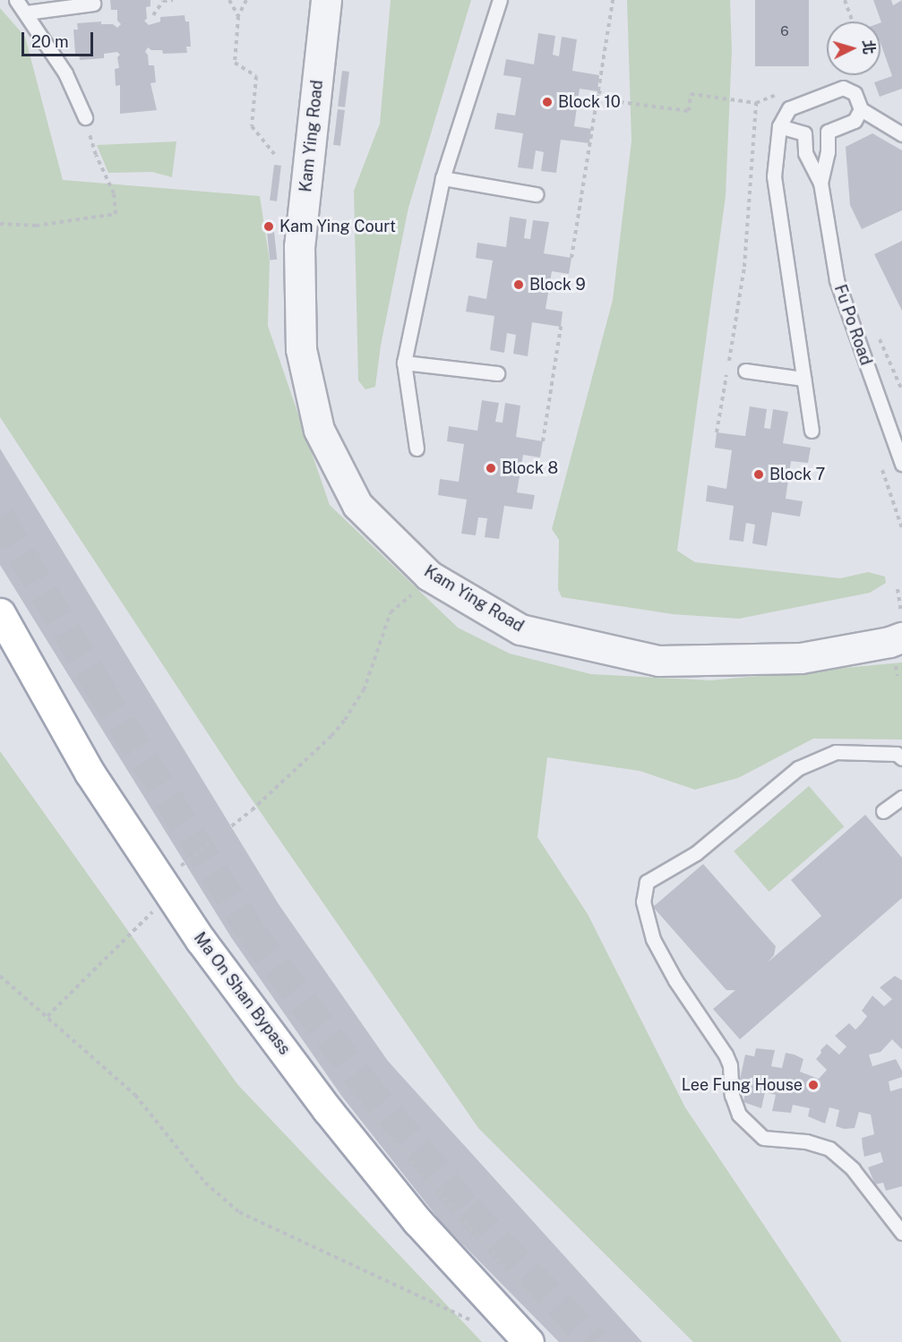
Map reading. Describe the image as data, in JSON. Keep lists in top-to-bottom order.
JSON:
{
  "streets": {
    "main road": ["Ma On Shan Bypass"],
    "street": ["Kam Ying Road"],
    "lane": ["Fu Po Road"]
  },
  "places": [
    "Block 10",
    "Kam Ying Court",
    "Block 9",
    "Block 8",
    "Block 7",
    "Lee Fung House"
  ],
  "house_numbers": ["6"],
  "scale_bar": "20 m",
  "north": "right"
}
